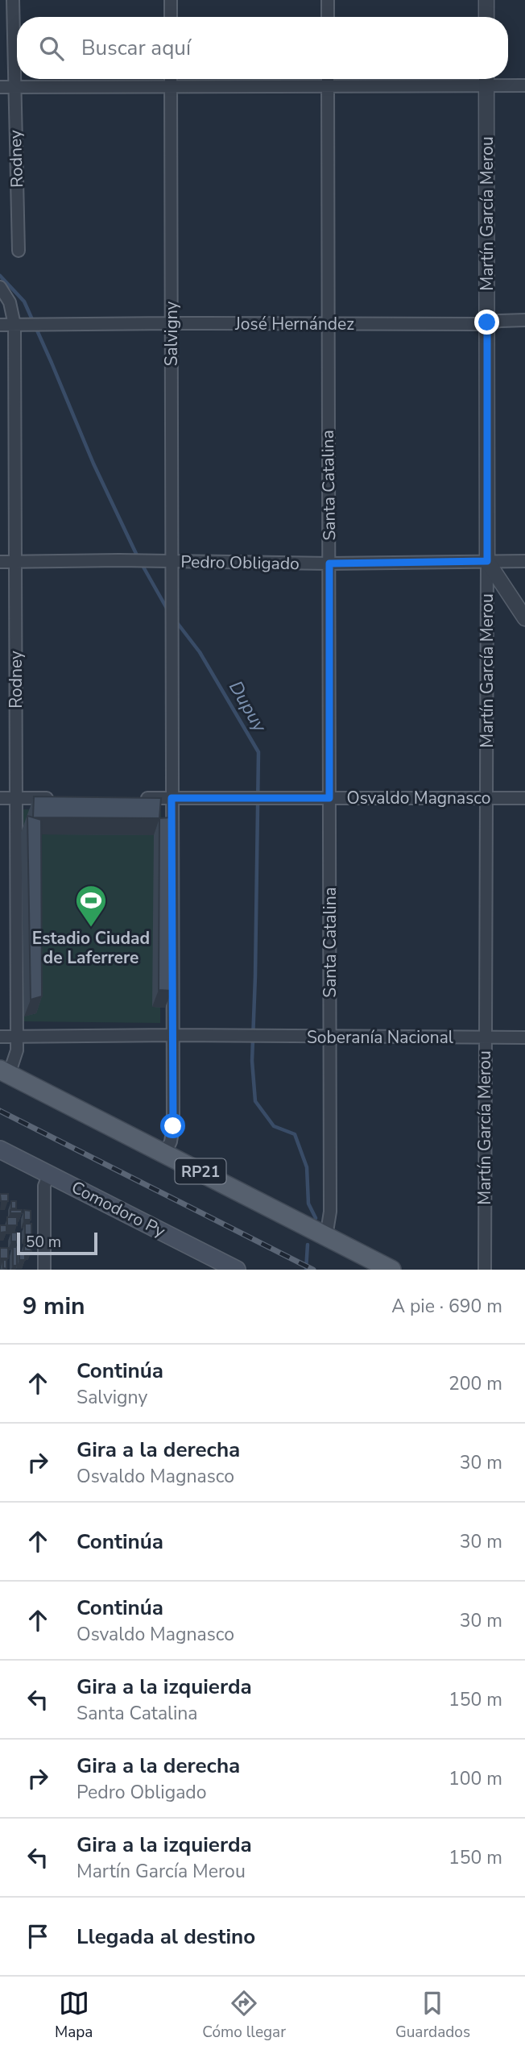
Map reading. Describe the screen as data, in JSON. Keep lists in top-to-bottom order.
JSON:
{
  "streets": {
    "main road": ["RP21", "Comodoro Py"],
    "street": [
      "Rodney",
      "Martín García Merou",
      "José Hernández",
      "Salvigny",
      "Santa Catalina",
      "Pedro Obligado",
      "Osvaldo Magnasco",
      "Soberanía Nacional"
    ]
  },
  "crossings": [
    ["Rodney", "José Hernández"],
    ["Rodney", "Pedro Obligado"],
    ["Rodney", "RP21"],
    ["Martín García Merou", "José Hernández"],
    ["Martín García Merou", "Pedro Obligado"],
    ["Martín García Merou", "Osvaldo Magnasco"],
    ["Martín García Merou", "Soberanía Nacional"],
    ["José Hernández", "Salvigny"],
    ["José Hernández", "Santa Catalina"],
    ["Salvigny", "Pedro Obligado"],
    ["Salvigny", "Osvaldo Magnasco"],
    ["Santa Catalina", "Pedro Obligado"],
    ["Santa Catalina", "Osvaldo Magnasco"],
    ["Santa Catalina", "Soberanía Nacional"],
    ["Santa Catalina", "RP21"]
  ],
  "water": ["Dupuy"],
  "places": {
    "sports": ["Estadio Ciudad de Laferrere"]
  },
  "scale_bar": "50 m",
  "page": {
    "search": "Buscar aquí",
    "scale": "50 m",
    "heading": ["9 min", "A pie · 690 m"],
    "list": [
      ["Continúa", "Salvigny", "200 m"],
      ["Gira a la derecha", "Osvaldo Magnasco", "30 m"],
      ["Continúa", "30 m"],
      ["Continúa", "Osvaldo Magnasco", "30 m"],
      ["Gira a la izquierda", "Santa Catalina", "150 m"],
      ["Gira a la derecha", "Pedro Obligado", "100 m"],
      ["Gira a la izquierda", "Martín García Merou", "150 m"],
      "Llegada al destino"
    ],
    "nav": ["Mapa", "Cómo llegar", "Guardados"]
  }
}
